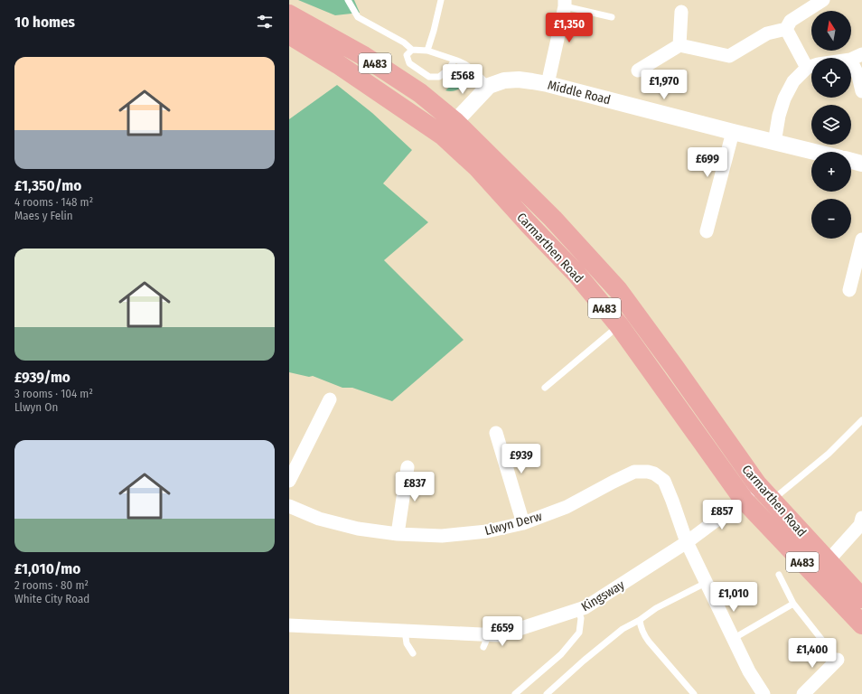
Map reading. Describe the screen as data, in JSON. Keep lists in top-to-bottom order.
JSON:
{
  "streets": {
    "main road": ["A483", "Carmarthen Road"],
    "street": ["Middle Road", "Llwyn Derw", "Kingsway"]
  },
  "crossings": [
    ["Carmarthen Road", "Kingsway"],
    ["Llwyn Derw", "Kingsway"]
  ],
  "north": "top",
  "page": {
    "heading": "10 homes",
    "map_buttons": ["+", "−"],
    "price": [
      "£1,350",
      "£568",
      "£1,970",
      "£699",
      "£939",
      "£837",
      "£857",
      "£1,010",
      "£659",
      "£1,400"
    ],
    "list": [
      {
        "name": "£1,350/mo",
        "note": "4 rooms · 148 m² · Maes y Felin"
      },
      {
        "name": "£939/mo",
        "note": "3 rooms · 104 m² · Llwyn On"
      },
      {
        "name": "£1,010/mo",
        "note": "2 rooms · 80 m² · White City Road"
      }
    ]
  }
}
